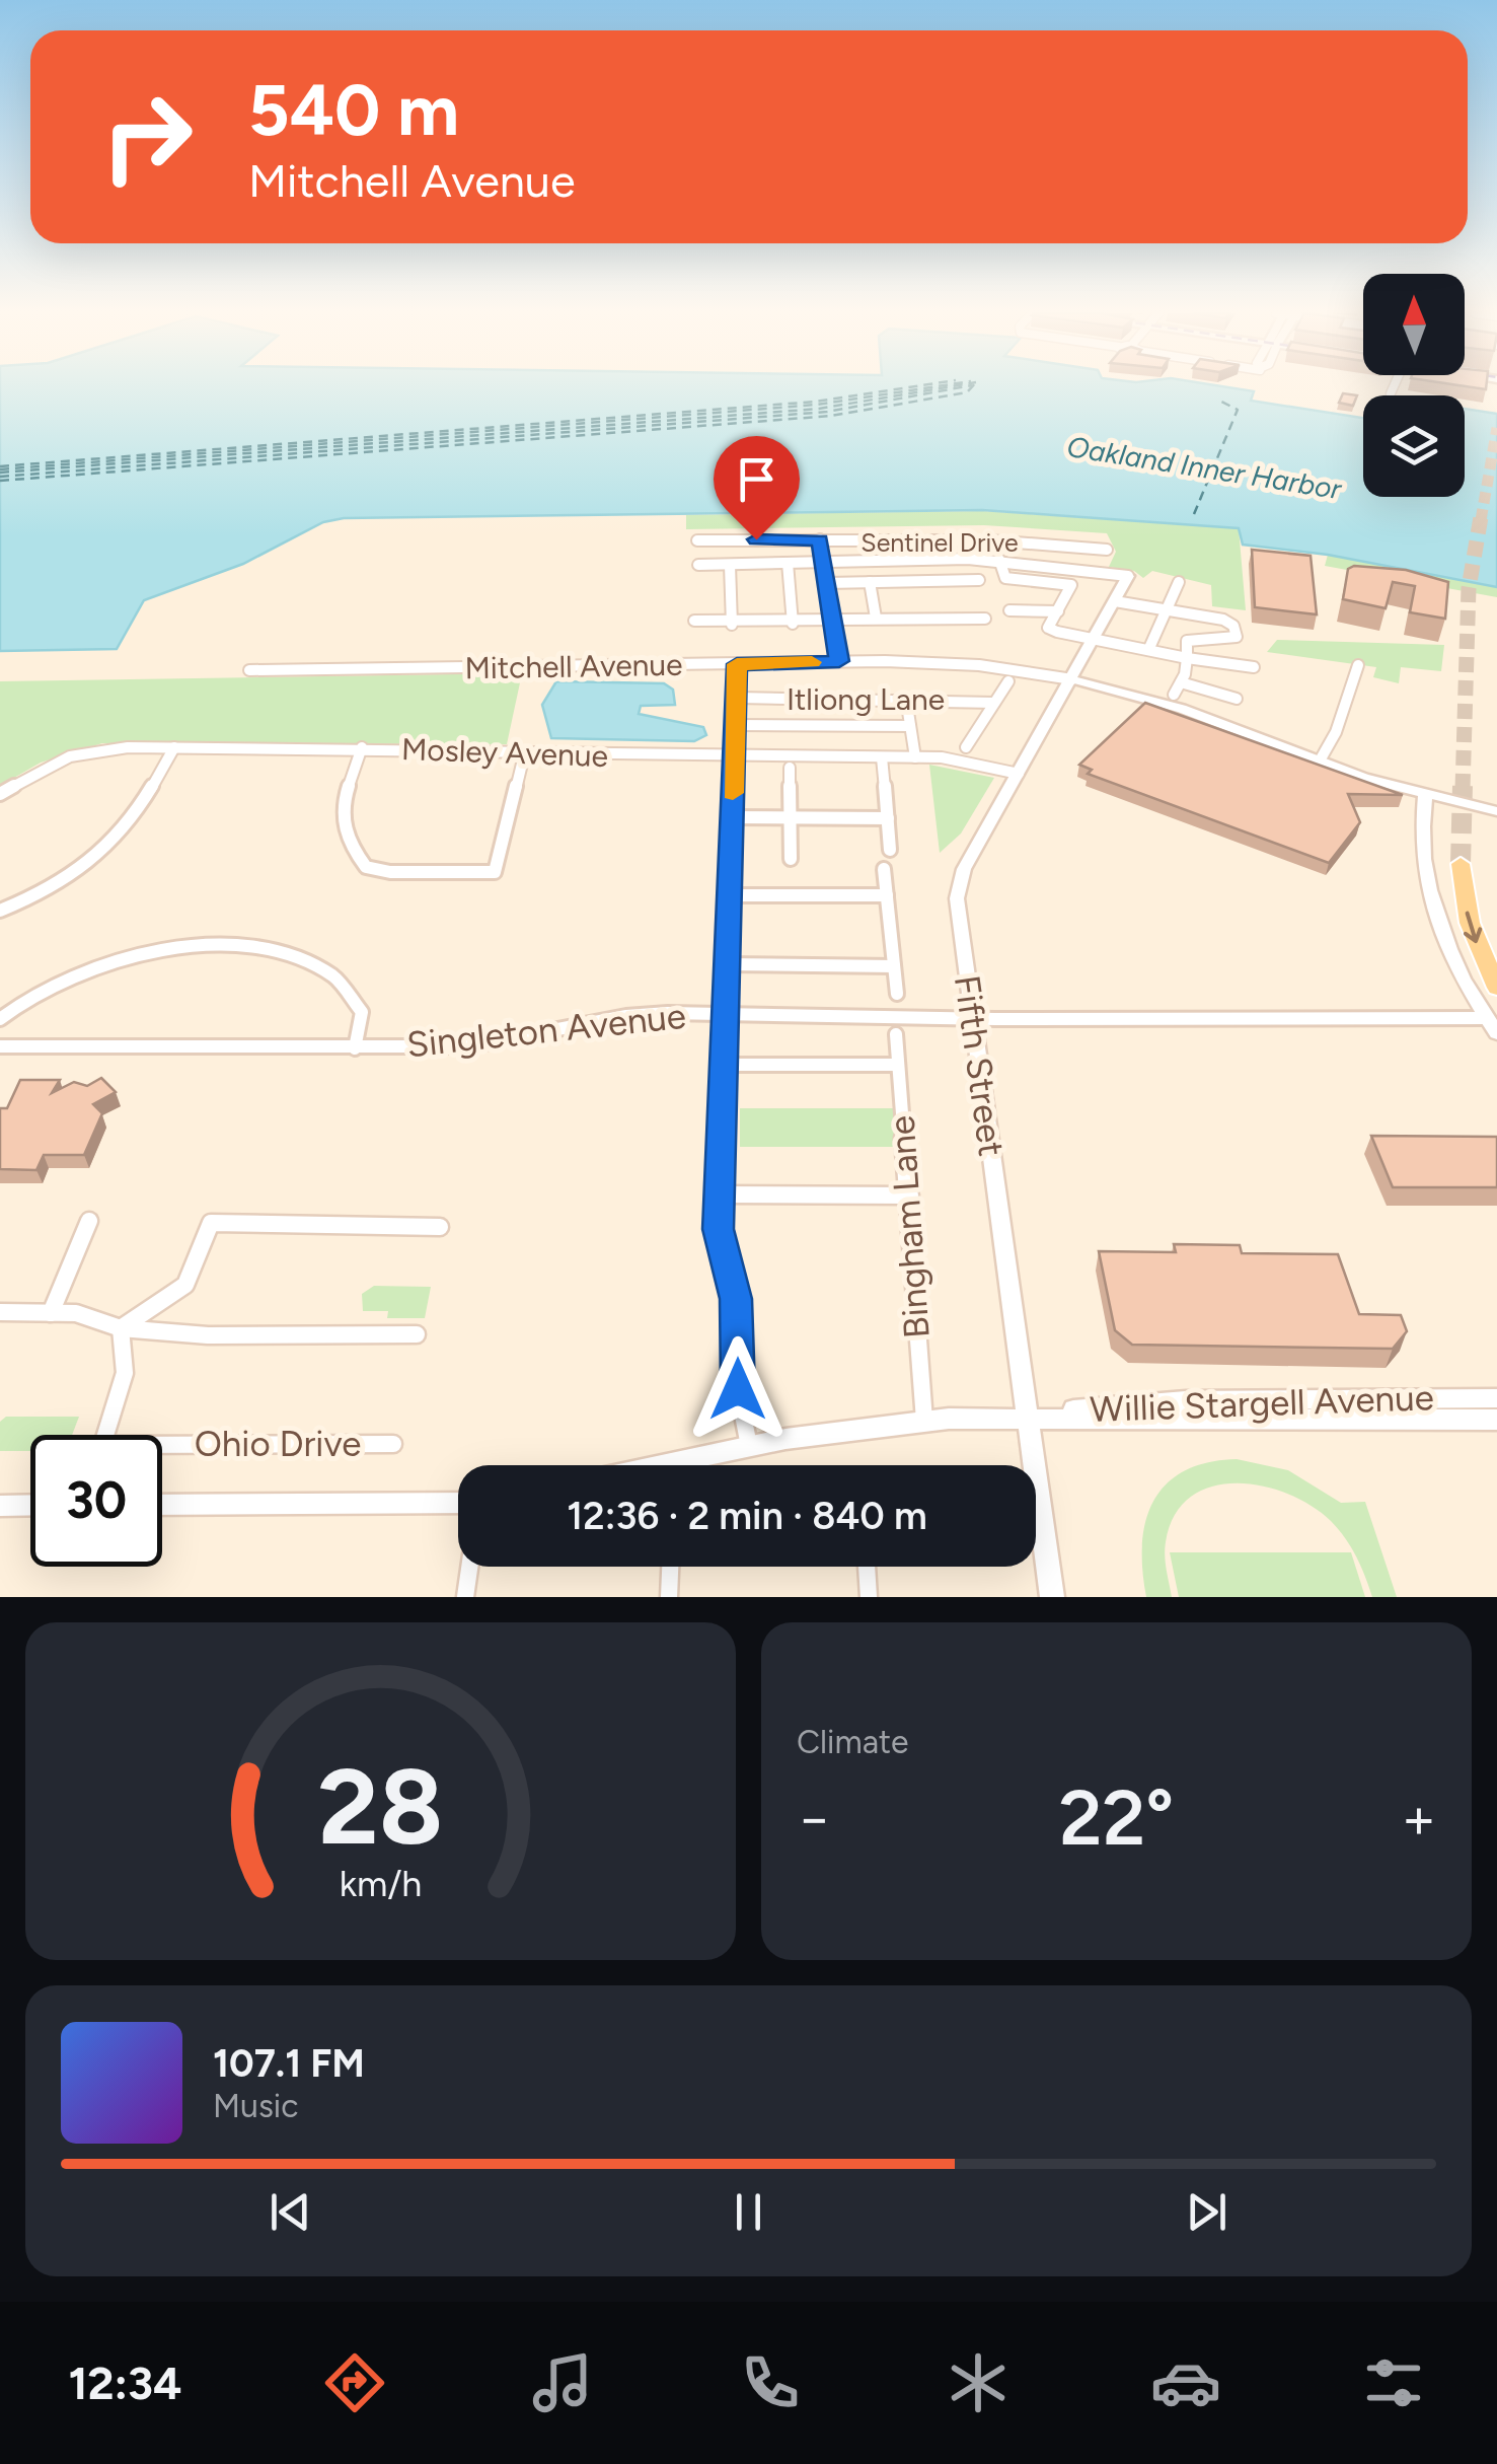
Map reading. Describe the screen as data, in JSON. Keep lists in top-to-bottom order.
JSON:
{
  "streets": {
    "street": [
      "Sentinel Drive",
      "Mitchell Avenue",
      "Itliong Lane",
      "Mosley Avenue",
      "Singleton Avenue",
      "Fifth Street",
      "Bingham Lane",
      "Willie Stargell Avenue",
      "Ohio Drive"
    ]
  },
  "crossings": [
    ["Mitchell Avenue", "Fifth Street"],
    ["Mosley Avenue", "Fifth Street"],
    ["Singleton Avenue", "Fifth Street"],
    ["Fifth Street", "Willie Stargell Avenue"],
    ["Bingham Lane", "Willie Stargell Avenue"]
  ],
  "water": ["Oakland Inner Harbor"],
  "north": "top",
  "page": {
    "turn": ["540 m", "Mitchell Avenue"],
    "limit": "30",
    "trip": "12:36 · 2 min · 840 m",
    "tile": "Climate",
    "heat": ["−", "22°", "+"],
    "song": ["107.1 FM", "Music"],
    "tabs": "12:34",
    "gauge": ["28", "km/h"]
  }
}
